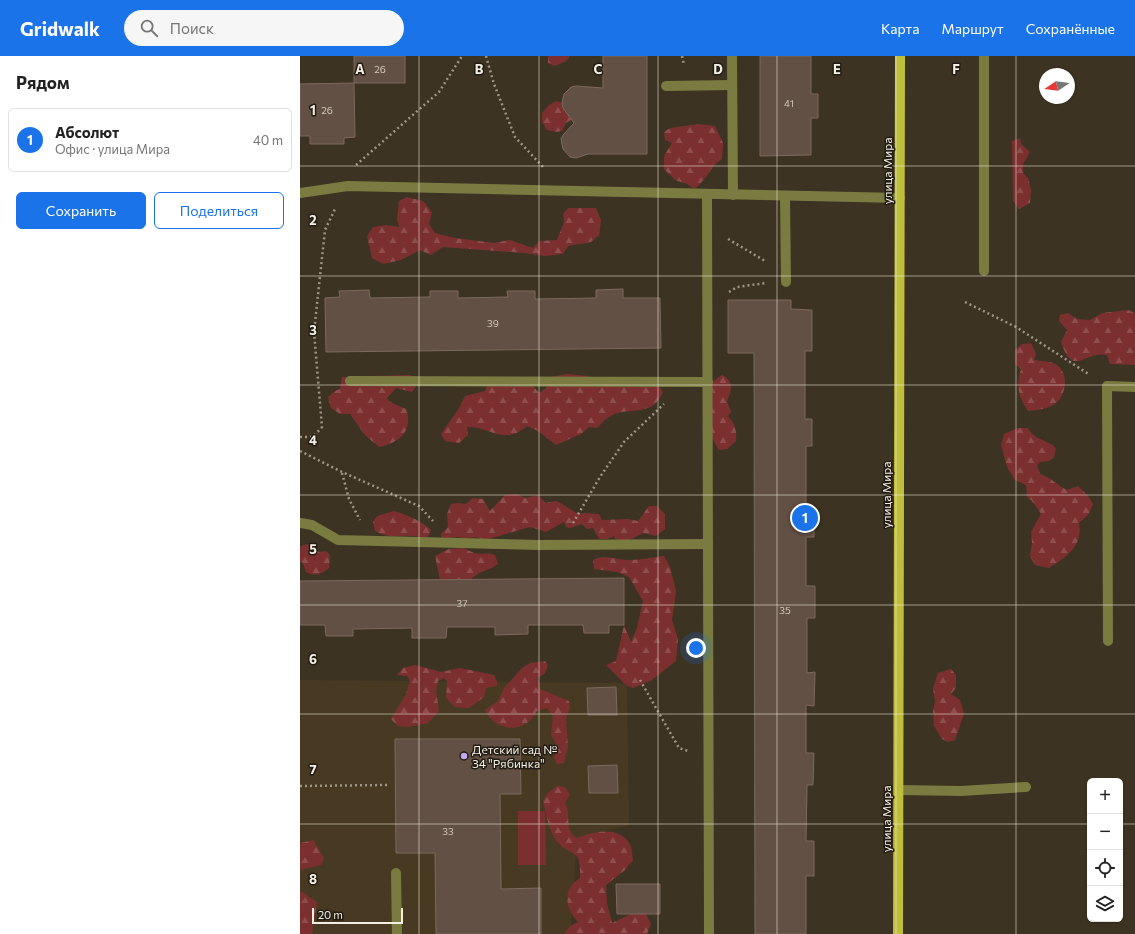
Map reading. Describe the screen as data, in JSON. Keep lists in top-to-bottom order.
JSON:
{
  "streets": {
    "main road": ["улица Мира"]
  },
  "places": ["Детский сад № 34 \"Рябинка\""],
  "house_numbers": [
    "26",
    "41",
    "26",
    "39",
    "37",
    "35",
    "33"
  ],
  "scale_bar": "20 m",
  "north": "left",
  "page": {
    "header": "Gridwalk",
    "search": "Поиск",
    "nav": ["Карта", "Маршрут", "Сохранённые"],
    "heading": "Рядом",
    "list": [
      {
        "mark": "1",
        "name": "Абсолют",
        "note": "Офис · улица Мира",
        "value": "40 m"
      }
    ],
    "buttons": ["Сохранить", "Поделиться"],
    "pins": "1",
    "map_buttons": ["+", "−"],
    "scale": "20 m"
  },
  "grid": {
    "columns": [
      "A",
      "B",
      "C",
      "D",
      "E",
      "F"
    ],
    "rows": [
      "1",
      "2",
      "3",
      "4",
      "5",
      "6",
      "7",
      "8"
    ]
  }
}
